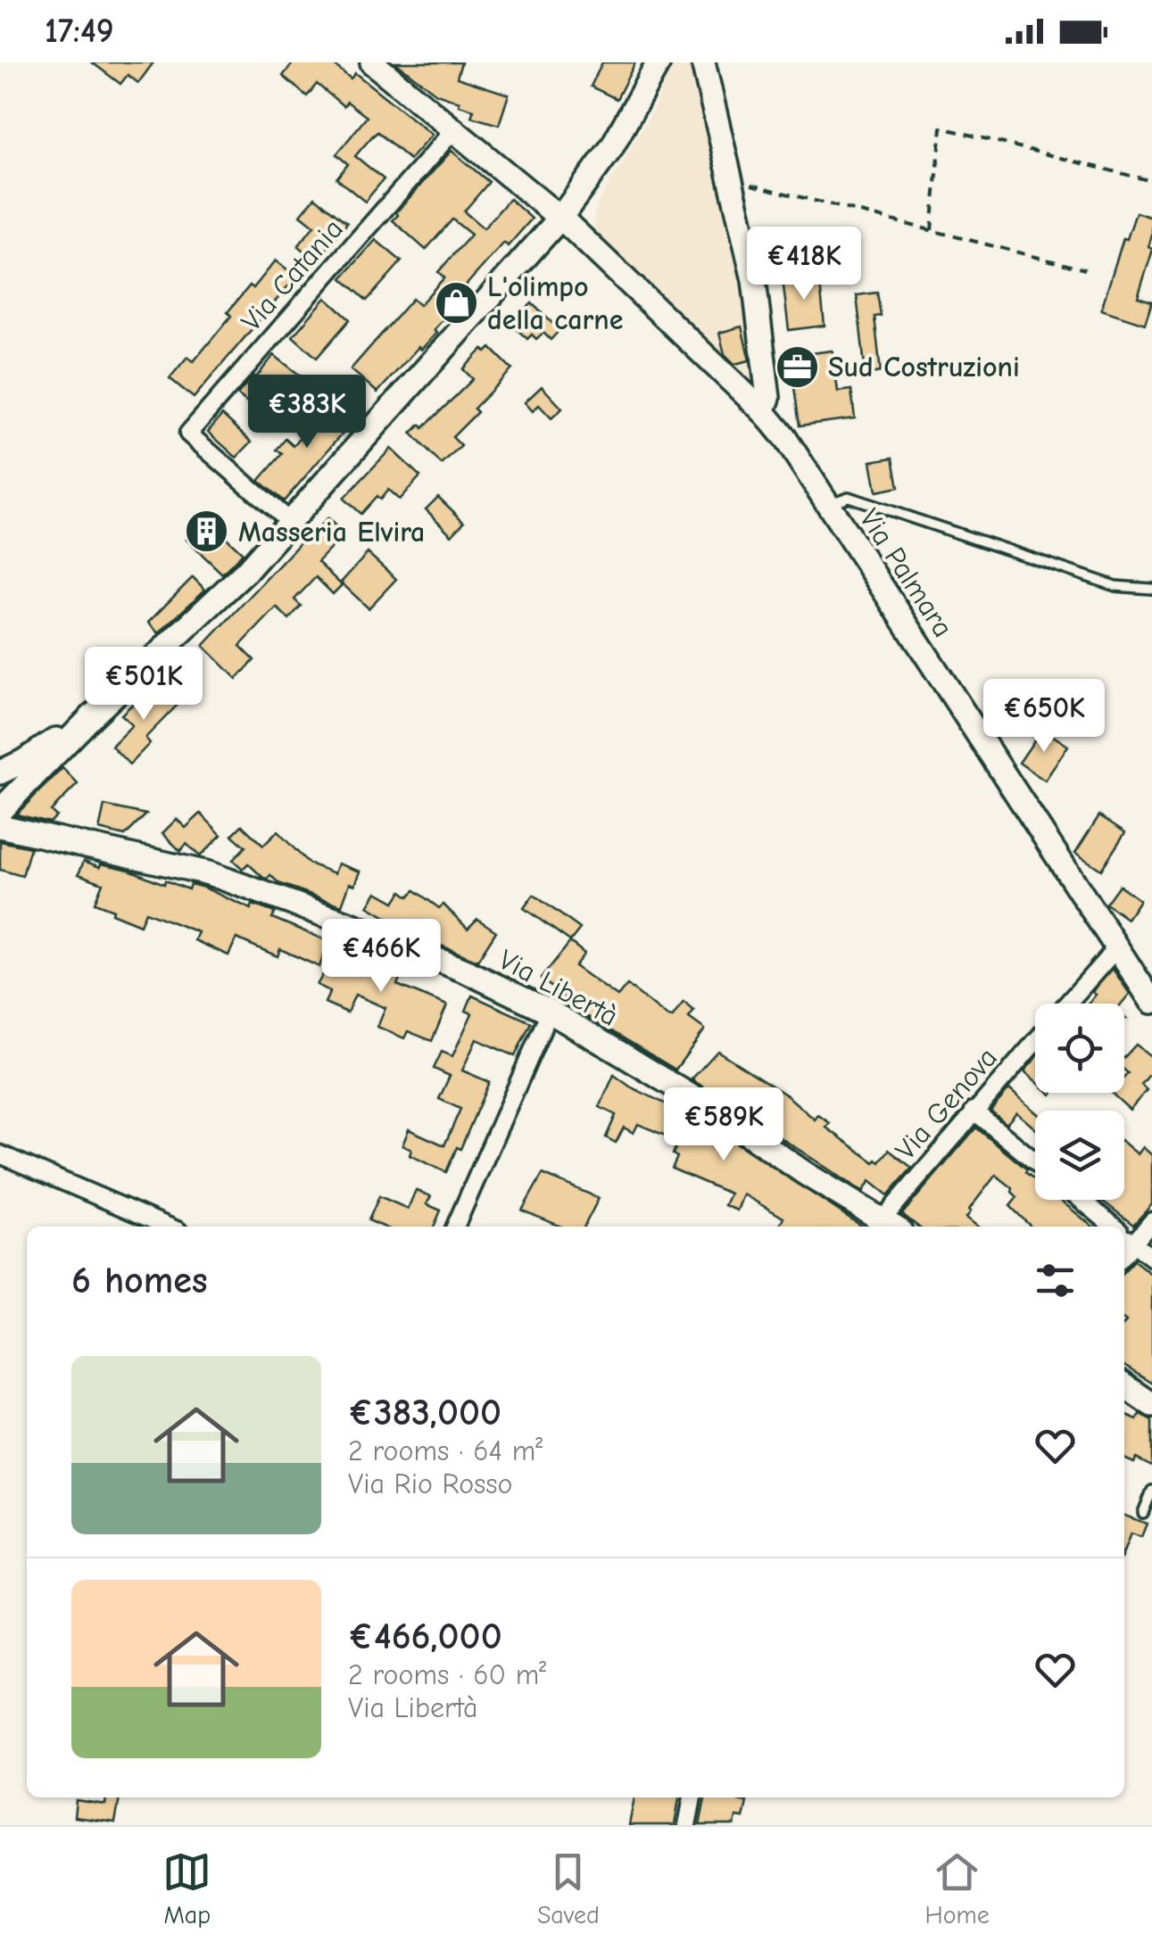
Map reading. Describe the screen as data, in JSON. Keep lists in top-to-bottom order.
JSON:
{
  "streets": {
    "street": [
      "Via Catania",
      "Via Palmara",
      "Via Libertà",
      "Via Genova"
    ]
  },
  "crossings": [
    ["Via Catania", "Via Palmara"],
    ["Via Palmara", "Via Genova"],
    ["Via Libertà", "Via Genova"]
  ],
  "places": {
    "shop": ["L'olimpo della carne"],
    "office": ["Sud Costruzioni"],
    "building": ["Masseria Elvira"]
  },
  "page": {
    "status": "17:49",
    "price": [
      "€418K",
      "€383K",
      "€501K",
      "€650K",
      "€466K",
      "€589K"
    ],
    "heading": "6 homes",
    "list": [
      {
        "name": "€383,000",
        "note": "2 rooms · 64 m² · Via Rio Rosso"
      },
      {
        "name": "€466,000",
        "note": "2 rooms · 60 m² · Via Libertà"
      }
    ],
    "tabs": ["Map", "Saved", "Home"]
  }
}
